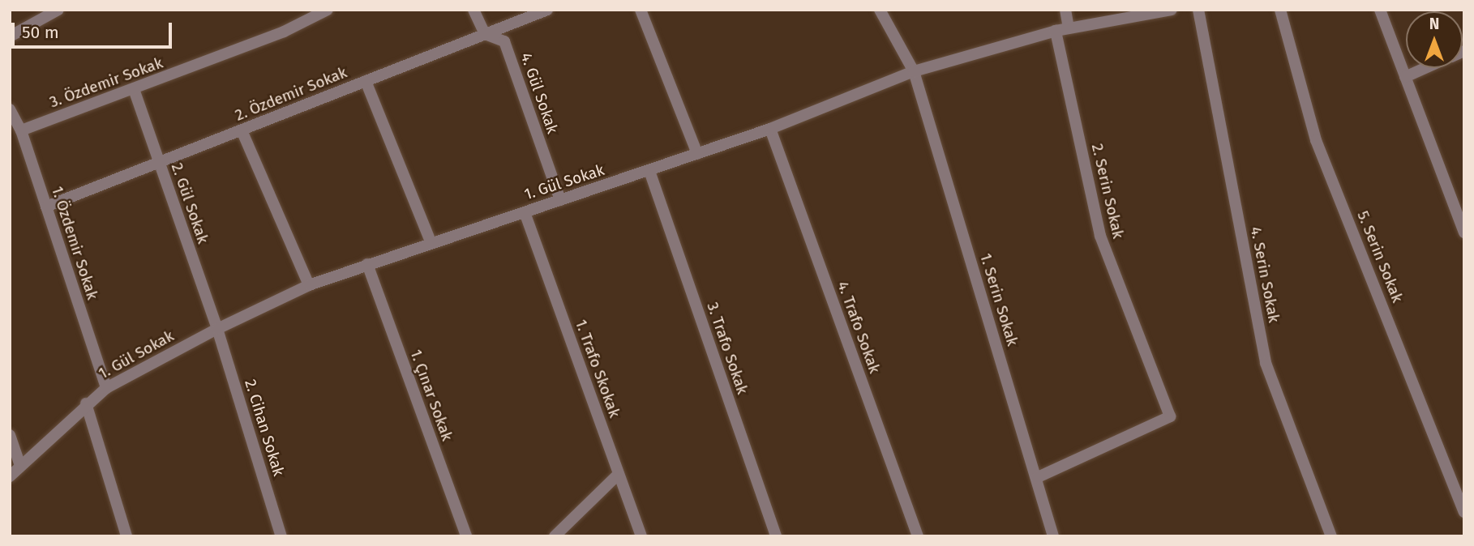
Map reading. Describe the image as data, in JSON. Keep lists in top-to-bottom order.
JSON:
{
  "streets": {
    "street": [
      "3. Özdemir Sokak",
      "4. Gül Sokak",
      "2. Özdemir Sokak",
      "1. Gül Sokak",
      "2. Serin Sokak",
      "2. Gül Sokak",
      "1. Özdemir Sokak",
      "5. Serin Sokak",
      "4. Serin Sokak",
      "1. Serin Sokak",
      "4. Trafo Sokak",
      "3. Trafo Sokak",
      "1. Trafo Skokak",
      "1. Çınar Sokak",
      "2. Cihan Sokak"
    ]
  },
  "crossings": [
    ["3. Özdemir Sokak", "2. Gül Sokak"],
    ["3. Özdemir Sokak", "1. Özdemir Sokak"],
    ["4. Gül Sokak", "2. Özdemir Sokak"],
    ["4. Gül Sokak", "1. Gül Sokak"],
    ["2. Özdemir Sokak", "2. Gül Sokak"],
    ["2. Özdemir Sokak", "1. Özdemir Sokak"],
    ["1. Gül Sokak", "2. Serin Sokak"],
    ["1. Gül Sokak", "2. Gül Sokak"],
    ["1. Gül Sokak", "1. Özdemir Sokak"],
    ["1. Gül Sokak", "1. Serin Sokak"],
    ["1. Gül Sokak", "4. Trafo Sokak"],
    ["1. Gül Sokak", "3. Trafo Sokak"],
    ["1. Gül Sokak", "1. Trafo Skokak"],
    ["1. Gül Sokak", "1. Çınar Sokak"],
    ["1. Gül Sokak", "2. Cihan Sokak"],
    ["2. Serin Sokak", "1. Serin Sokak"],
    ["2. Gül Sokak", "2. Cihan Sokak"]
  ],
  "scale_bar": "50 m",
  "north": "top"
}
